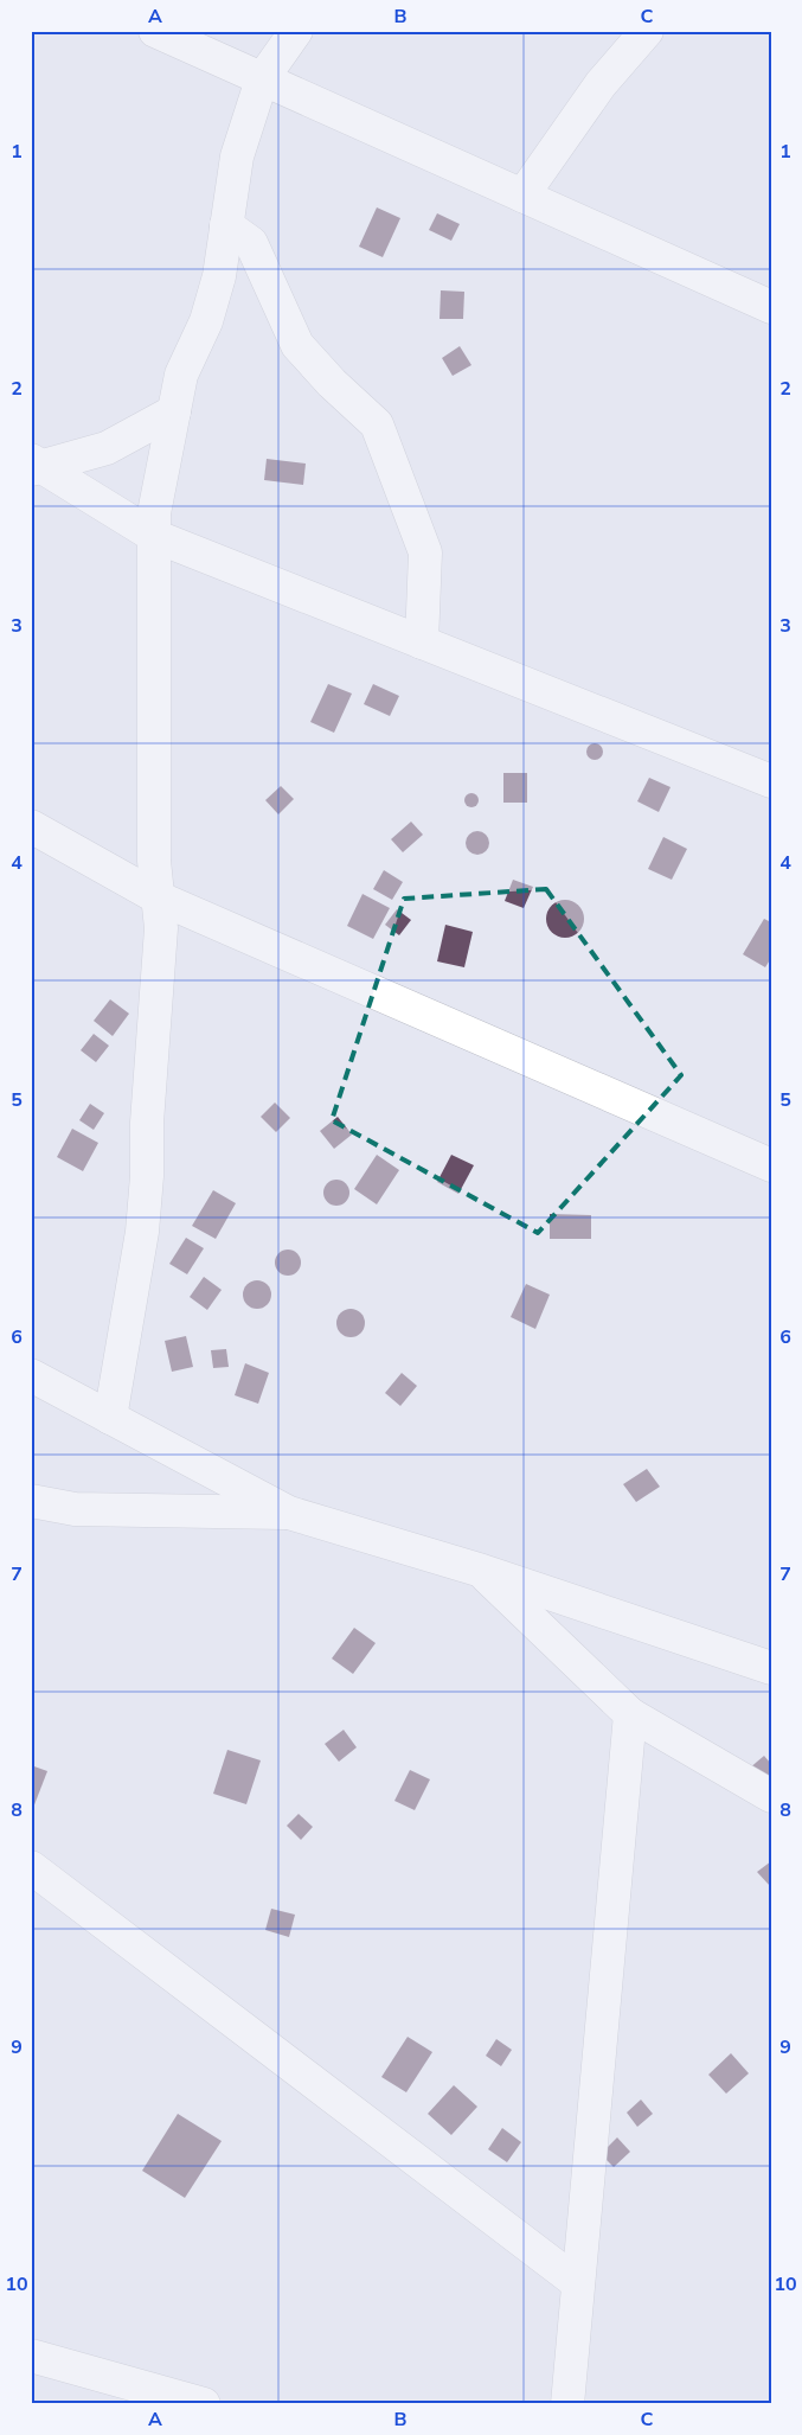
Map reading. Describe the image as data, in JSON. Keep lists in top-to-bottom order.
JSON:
{
  "grid": {
    "columns": ["A", "B", "C"],
    "rows": [
      "1",
      "2",
      "3",
      "4",
      "5",
      "6",
      "7",
      "8",
      "9",
      "10"
    ]
  }
}
